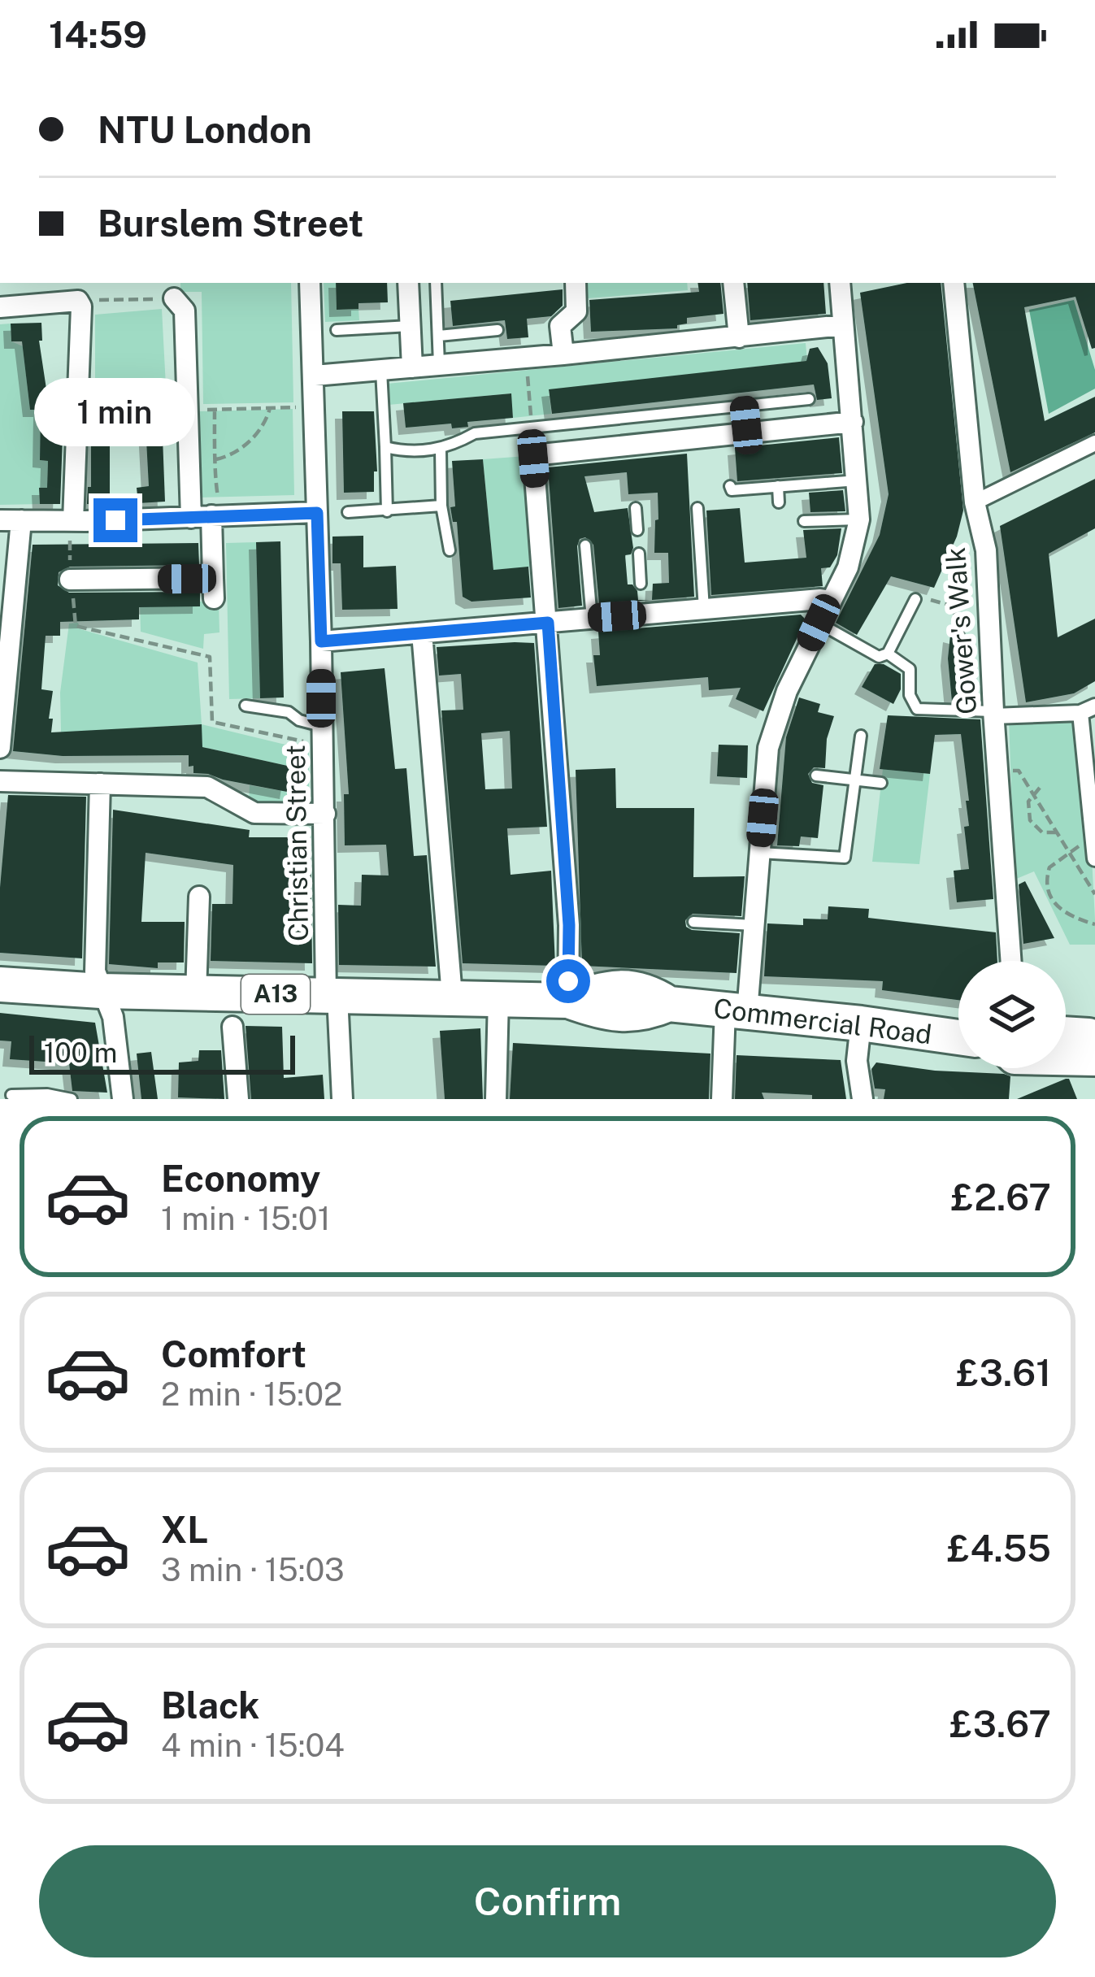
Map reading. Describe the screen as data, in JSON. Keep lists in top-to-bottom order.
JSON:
{
  "streets": {
    "highway": ["A13", "Commercial Road"],
    "street": ["Gower's Walk", "Christian Street"]
  },
  "crossings": [
    ["Christian Street", "Commercial Road"]
  ],
  "scale_bar": "100 m",
  "page": {
    "status": "14:59",
    "banner": ["NTU London", "Burslem Street"],
    "bubble": "1 min",
    "scale": "100 m",
    "list": [
      {
        "name": "Economy",
        "note": "1 min · 15:01",
        "value": "£2.67"
      },
      {
        "name": "Comfort",
        "note": "2 min · 15:02",
        "value": "£3.61"
      },
      {
        "name": "XL",
        "note": "3 min · 15:03",
        "value": "£4.55"
      },
      {
        "name": "Black",
        "note": "4 min · 15:04",
        "value": "£3.67"
      }
    ],
    "buttons": "Confirm"
  }
}
